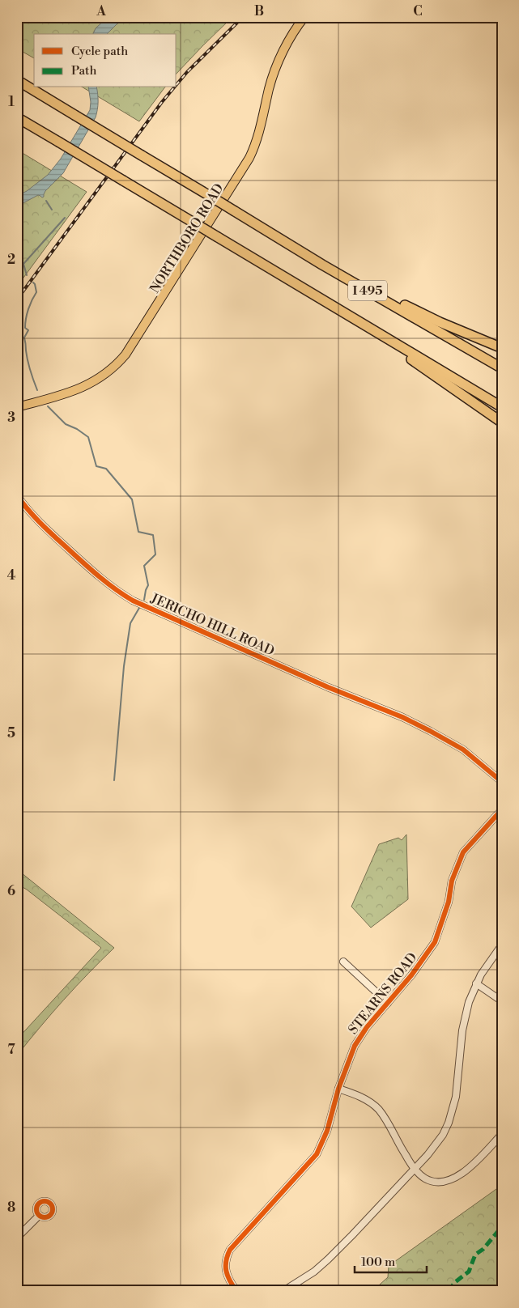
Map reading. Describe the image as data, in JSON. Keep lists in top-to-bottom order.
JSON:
{
  "streets": {
    "highway": ["I 495"],
    "main road": ["NORTHBORO ROAD"],
    "street": ["JERICHO HILL ROAD", "STEARNS ROAD"]
  },
  "legend": ["Cycle path", "Path"],
  "scale_bar": "100 m",
  "grid": {
    "columns": ["A", "B", "C"],
    "rows": [
      "1",
      "2",
      "3",
      "4",
      "5",
      "6",
      "7",
      "8"
    ]
  }
}
